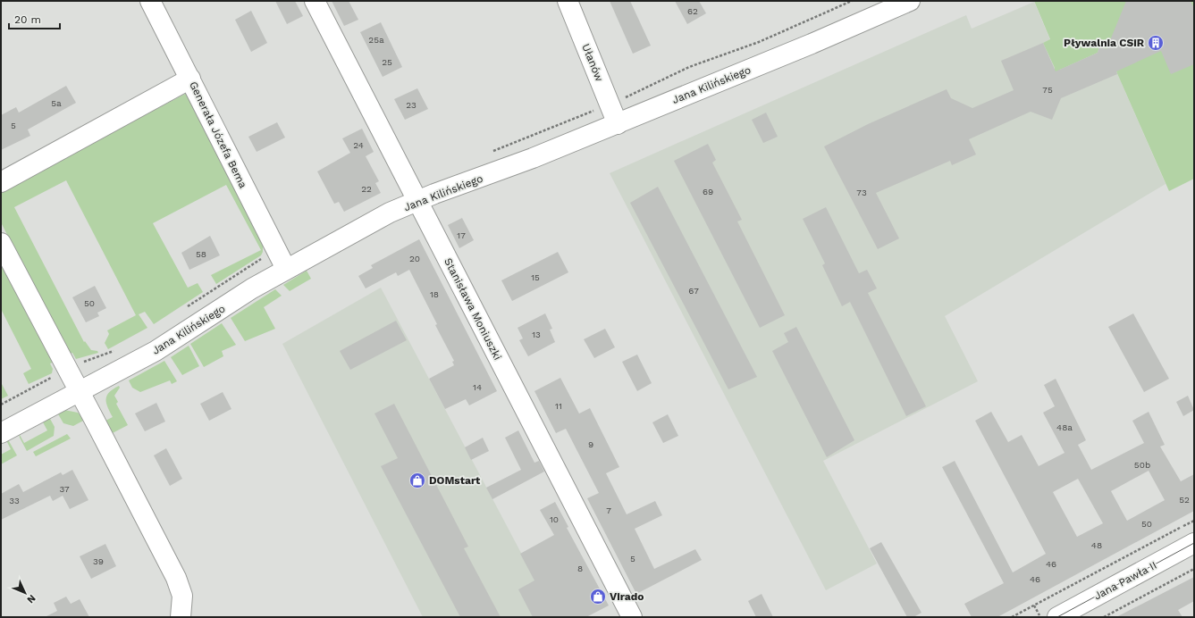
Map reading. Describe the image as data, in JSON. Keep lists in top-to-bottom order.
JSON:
{
  "streets": {
    "street": [
      "Ułanów",
      "Jana Kilińskiego",
      "Generała Józefa Bema",
      "Stanisława Moniuszki",
      "Jana Pawła II"
    ]
  },
  "crossings": [
    ["Ułanów", "Jana Kilińskiego"],
    ["Jana Kilińskiego", "Generała Józefa Bema"],
    ["Jana Kilińskiego", "Stanisława Moniuszki"]
  ],
  "places": {
    "building": ["Pływalnia CSiR"],
    "shop": ["DOMstart", "Virado"]
  },
  "house_numbers": [
    "62",
    "25a",
    "25",
    "75",
    "5a",
    "23",
    "5",
    "24",
    "22",
    "69",
    "73",
    "17",
    "58",
    "20",
    "15",
    "67",
    "18",
    "50",
    "13",
    "14",
    "11",
    "48a",
    "9",
    "50b",
    "37",
    "52",
    "33",
    "7",
    "10",
    "50",
    "48",
    "5",
    "39",
    "46",
    "8",
    "46"
  ],
  "scale_bar": "20 m",
  "north": "bottom right"
}
